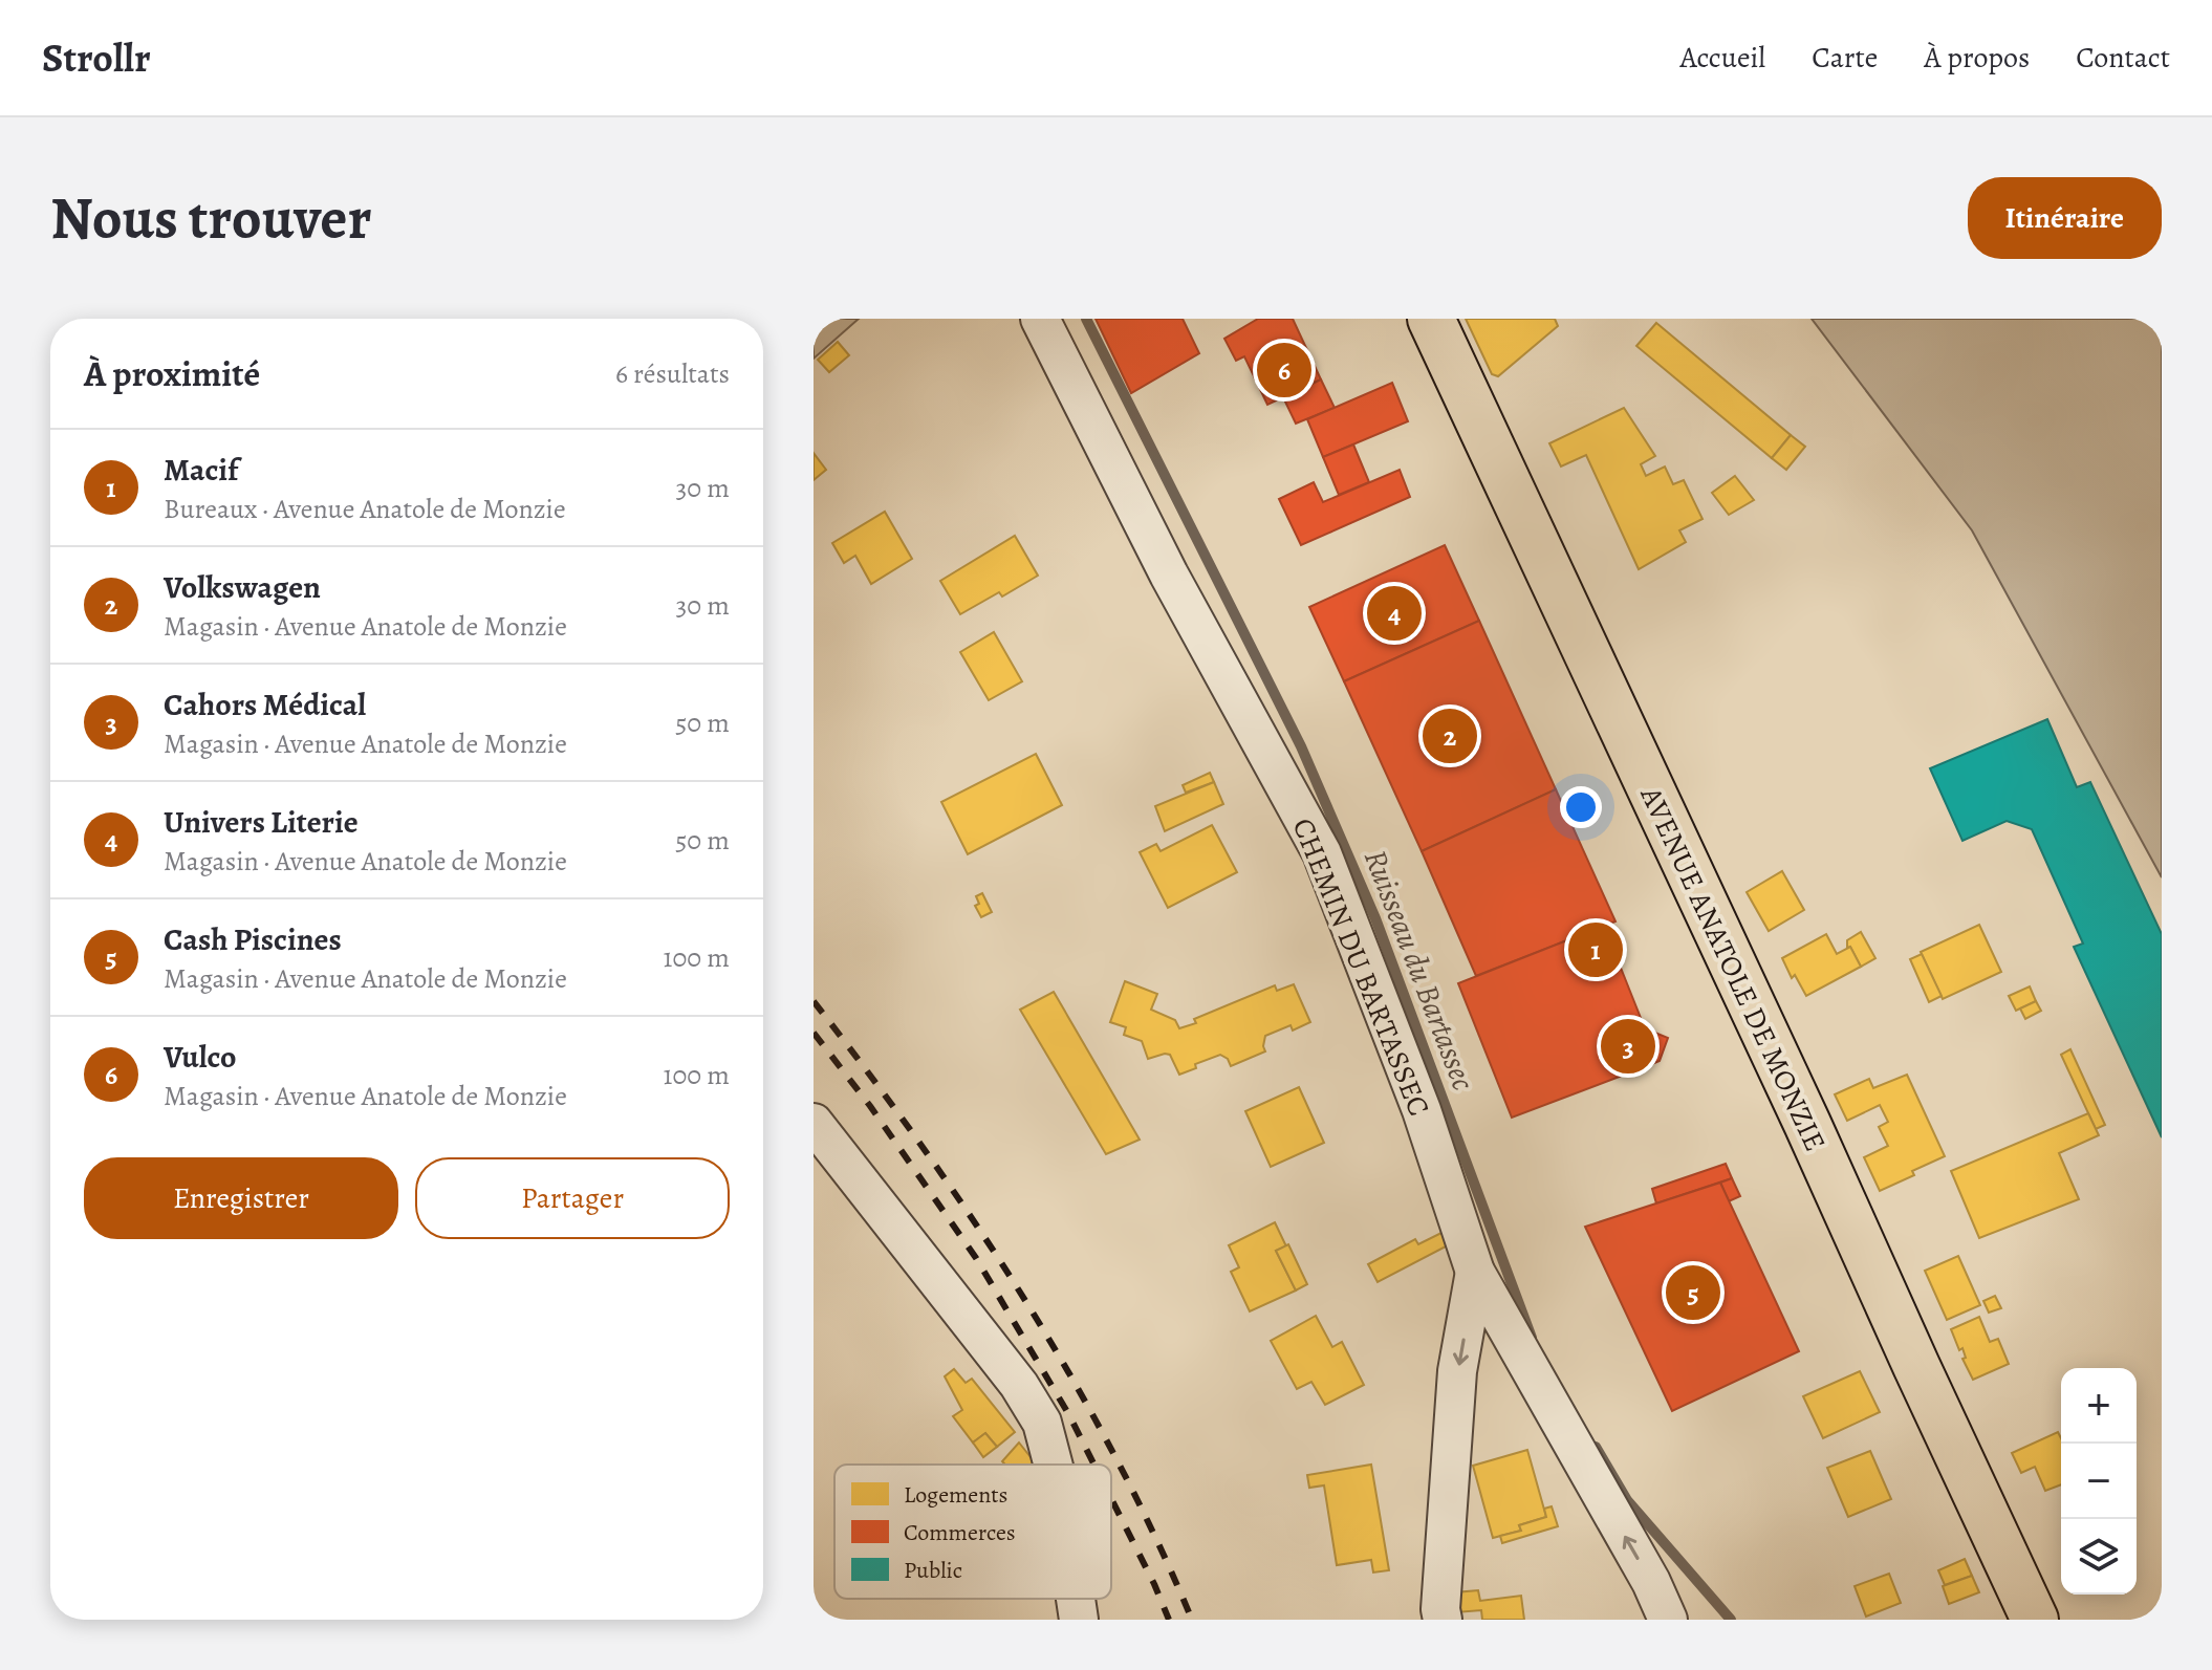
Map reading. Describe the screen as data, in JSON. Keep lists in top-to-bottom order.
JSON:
{
  "streets": {
    "main road": ["AVENUE ANATOLE DE MONZIE"],
    "street": ["CHEMIN DU BARTASSEC"]
  },
  "water": ["Ruisseau du Bartassec"],
  "legend": ["Logements", "Commerces", "Public"],
  "page": {
    "header": "Strollr",
    "nav": [
      "Accueil",
      "Carte",
      "À propos",
      "Contact"
    ],
    "buttons": [
      "Itinéraire",
      ["Enregistrer", "Partager"]
    ],
    "title": "Nous trouver",
    "heading": ["À proximité", "6 résultats"],
    "pins": [
      "6",
      "4",
      "2",
      "1",
      "3",
      "5"
    ],
    "list": [
      {
        "mark": "1",
        "name": "Macif",
        "note": "Bureaux · Avenue Anatole de Monzie",
        "value": "30 m"
      },
      {
        "mark": "2",
        "name": "Volkswagen",
        "note": "Magasin · Avenue Anatole de Monzie",
        "value": "30 m"
      },
      {
        "mark": "3",
        "name": "Cahors Médical",
        "note": "Magasin · Avenue Anatole de Monzie",
        "value": "50 m"
      },
      {
        "mark": "4",
        "name": "Univers Literie",
        "note": "Magasin · Avenue Anatole de Monzie",
        "value": "50 m"
      },
      {
        "mark": "5",
        "name": "Cash Piscines",
        "note": "Magasin · Avenue Anatole de Monzie",
        "value": "100 m"
      },
      {
        "mark": "6",
        "name": "Vulco",
        "note": "Magasin · Avenue Anatole de Monzie",
        "value": "100 m"
      }
    ],
    "map_buttons": ["+", "−"]
  }
}
